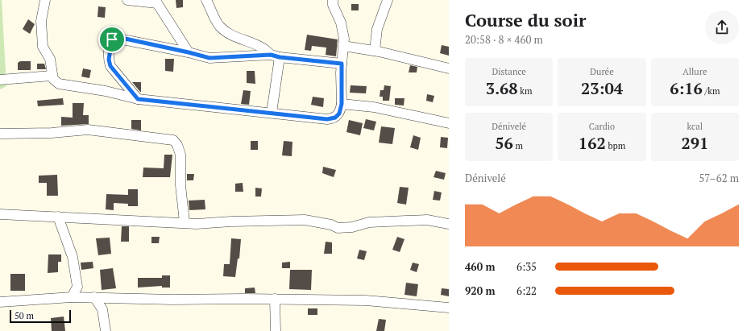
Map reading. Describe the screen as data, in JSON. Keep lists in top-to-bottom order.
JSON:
{
  "scale_bar": "50 m",
  "page": {
    "heading": ["Course du soir", "20:58 · 8 × 460 m"],
    "stats": [
      ["Distance", "3.68 km"],
      ["Durée", "23:04"],
      ["Allure", "6:16 /km"],
      ["Dénivelé", "56 m"],
      ["Cardio", "162 bpm"],
      ["kcal", "291"]
    ],
    "chart": ["Dénivelé", "57–62 m"],
    "list": [
      {
        "name": "460 m",
        "note": "6:35"
      },
      {
        "name": "920 m",
        "note": "6:22"
      }
    ],
    "scale": "50 m"
  }
}
